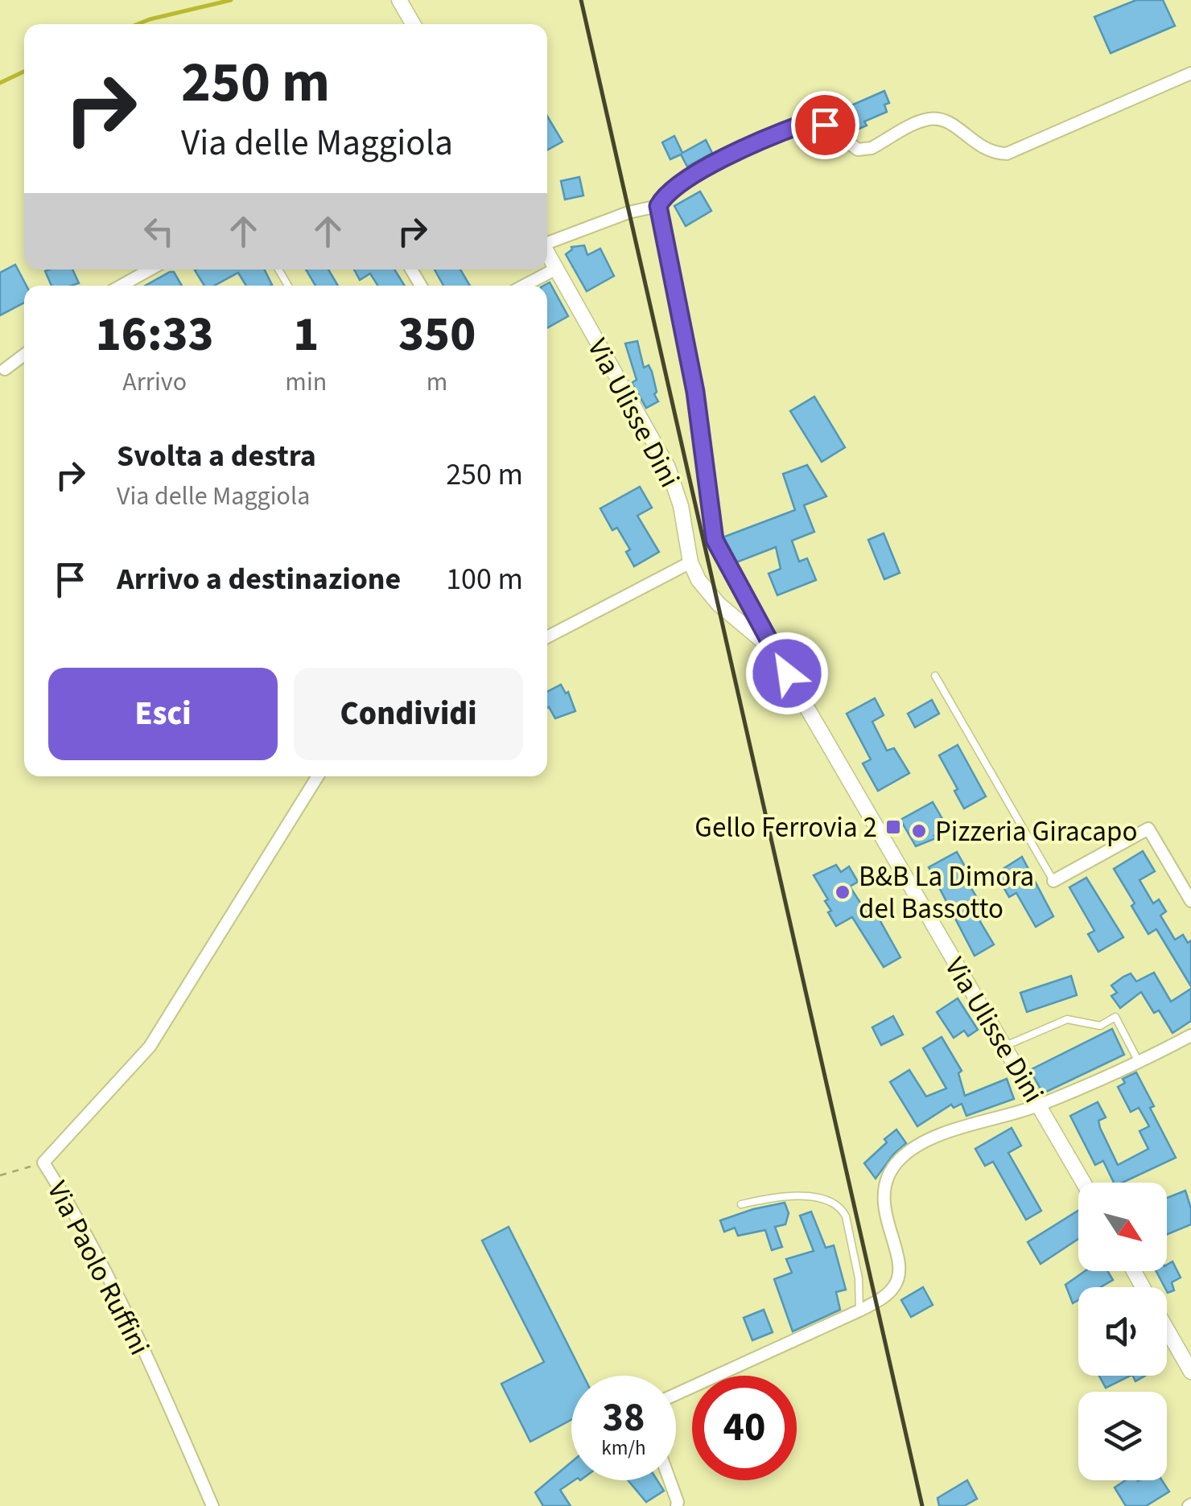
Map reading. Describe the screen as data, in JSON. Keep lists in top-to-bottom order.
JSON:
{
  "streets": {
    "street": ["Via Ulisse Dini", "Via Paolo Ruffini"]
  },
  "places": {
    "transit": ["Gello Ferrovia 2"],
    "other": ["Pizzeria Giracapo", "B&B La Dimora del Bassotto"]
  },
  "north": "bottom right",
  "page": {
    "turn": ["250 m", "Via delle Maggiola"],
    "eta": [
      "16:33",
      "Arrivo",
      "1",
      "min",
      "350",
      "m"
    ],
    "list": [
      {
        "name": "Svolta a destra",
        "note": "Via delle Maggiola",
        "value": "250 m"
      },
      {
        "name": "Arrivo a destinazione",
        "value": "100 m"
      }
    ],
    "buttons": ["Esci", "Condividi"],
    "speed": "38 km/h",
    "limit": "40"
  }
}
